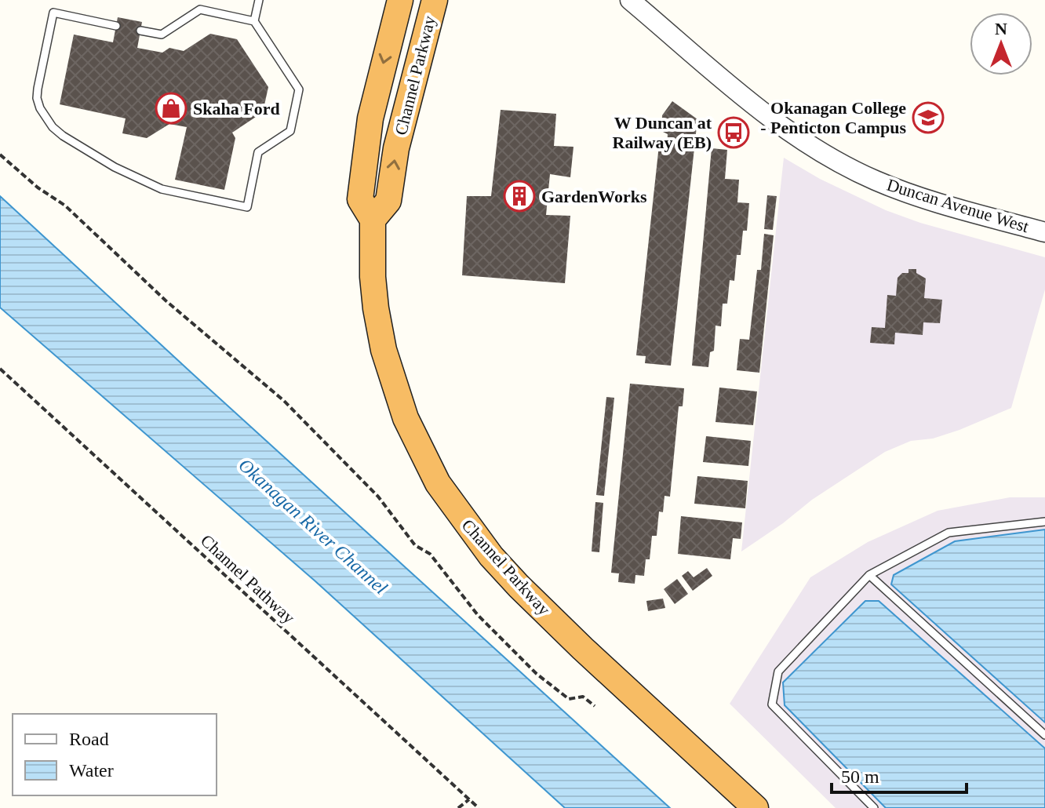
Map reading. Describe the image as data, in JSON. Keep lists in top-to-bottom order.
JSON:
{
  "streets": {
    "highway": ["Channel Parkway"],
    "street": ["Duncan Avenue West"],
    "path": ["Channel Pathway"]
  },
  "water": ["Okanagan River Channel"],
  "places": {
    "shop": ["Skaha Ford"],
    "school or university": ["Okanagan College - Penticton Campus"],
    "bus stop": ["W Duncan at Railway (EB)"],
    "building": ["GardenWorks"]
  },
  "legend": ["Road", "Water"],
  "scale_bar": "50 m",
  "north": "top"
}
